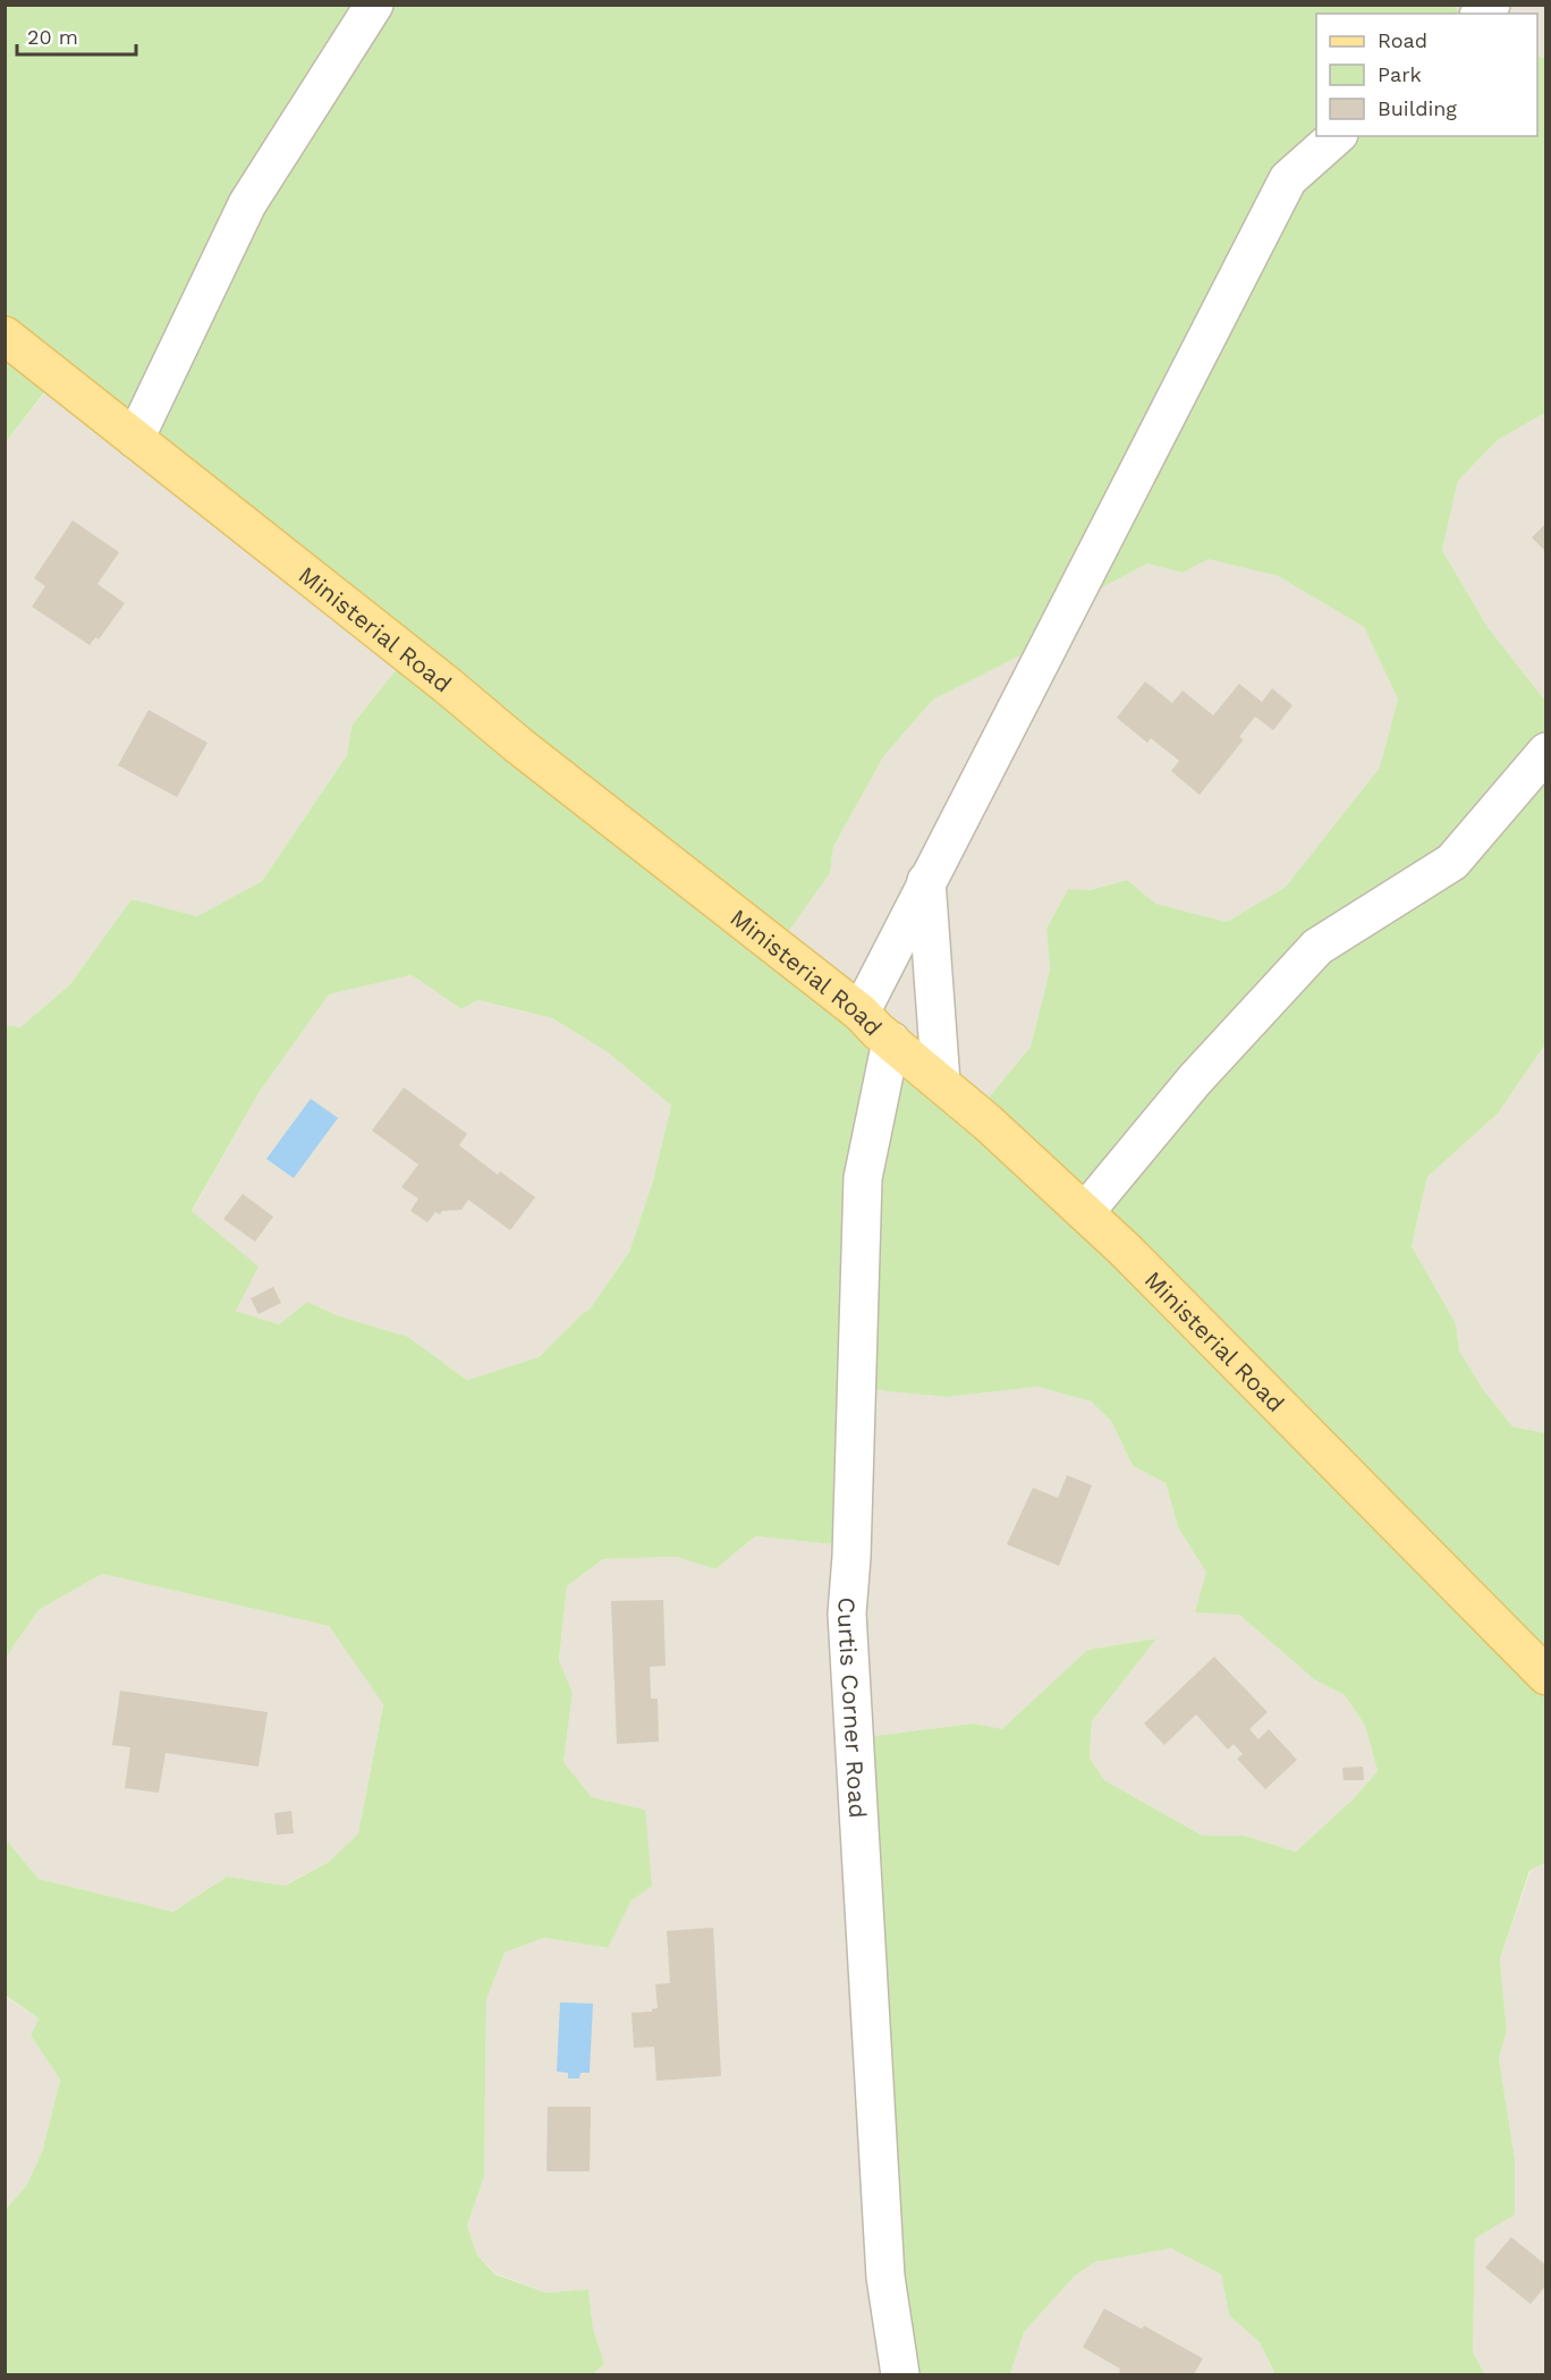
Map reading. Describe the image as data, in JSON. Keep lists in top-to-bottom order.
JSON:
{
  "streets": {
    "main road": ["Ministerial Road"],
    "street": ["Curtis Corner Road"]
  },
  "crossings": [
    ["Ministerial Road", "Curtis Corner Road"]
  ],
  "legend": ["Road", "Park", "Building"],
  "scale_bar": "20 m"
}
